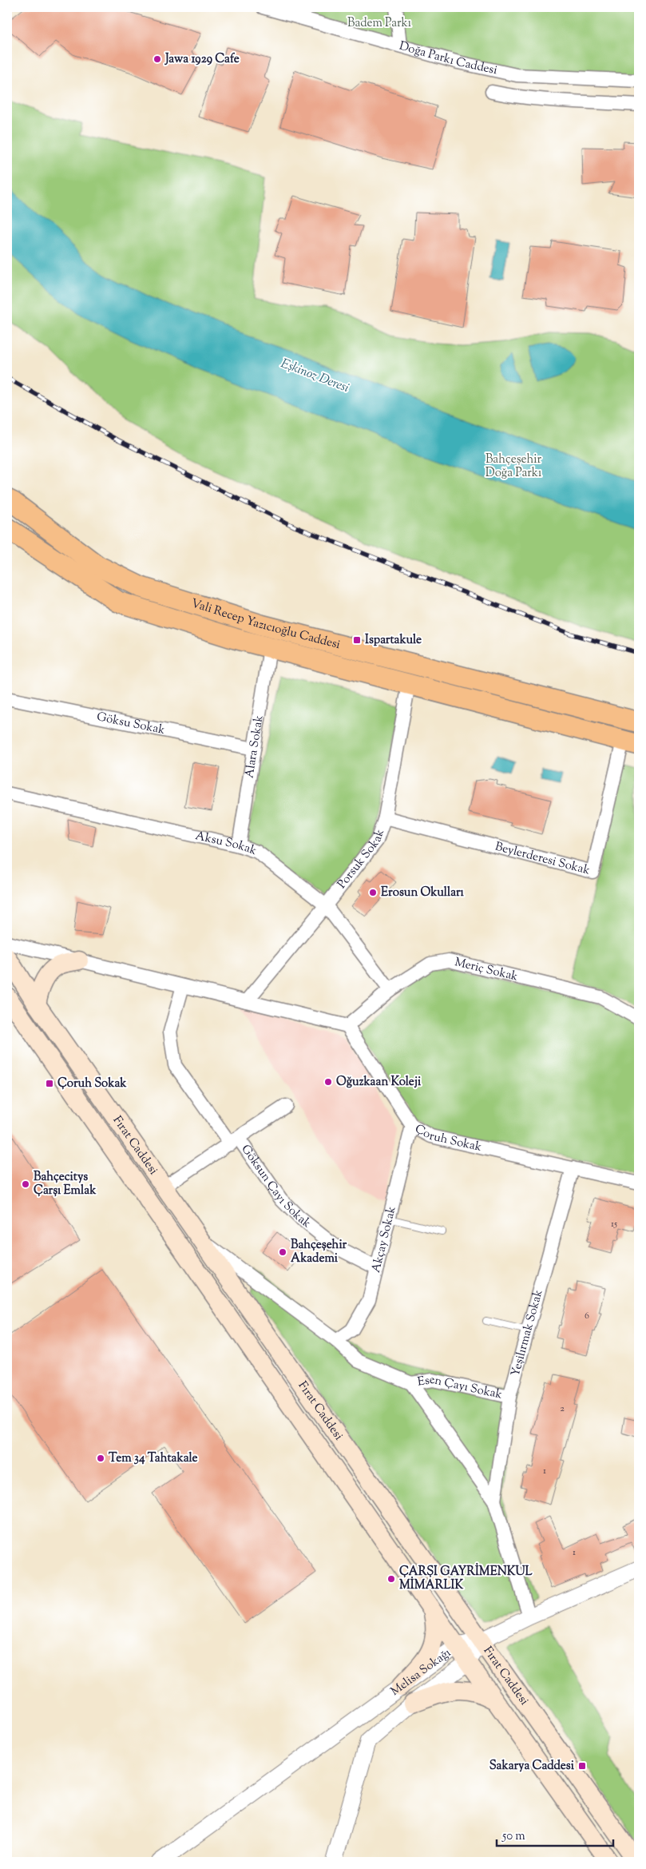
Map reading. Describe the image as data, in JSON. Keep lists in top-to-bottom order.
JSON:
{
  "streets": {
    "main road": ["Vali Recep Yazıcıoğlu Caddesi", "Fırat Caddesi"],
    "street": [
      "Doğa Parkı Caddesi",
      "Göksu Sokak",
      "Alara Sokak",
      "Aksu Sokak",
      "Porsuk Sokak",
      "Beylerderesi Sokak",
      "Meriç Sokak",
      "Çoruh Sokak",
      "Göksun Çayı Sokak",
      "Akçay Sokak",
      "Yeşilırmak Sokak",
      "Esen Çayı Sokak",
      "Melisa Sokağı"
    ]
  },
  "crossings": [
    ["Vali Recep Yazıcıoğlu Caddesi", "Alara Sokak"],
    ["Vali Recep Yazıcıoğlu Caddesi", "Porsuk Sokak"],
    ["Vali Recep Yazıcıoğlu Caddesi", "Beylerderesi Sokak"],
    ["Göksu Sokak", "Alara Sokak"],
    ["Alara Sokak", "Aksu Sokak"],
    ["Aksu Sokak", "Porsuk Sokak"],
    ["Aksu Sokak", "Meriç Sokak"],
    ["Porsuk Sokak", "Beylerderesi Sokak"],
    ["Meriç Sokak", "Çoruh Sokak"],
    ["Çoruh Sokak", "Akçay Sokak"],
    ["Çoruh Sokak", "Yeşilırmak Sokak"],
    ["Fırat Caddesi", "Melisa Sokağı"],
    ["Göksun Çayı Sokak", "Akçay Sokak"],
    ["Yeşilırmak Sokak", "Esen Çayı Sokak"]
  ],
  "water": ["Eşkinoz Deresi"],
  "parks": ["Badem Parkı", "Bahçeşehir Doğa Parkı"],
  "places": {
    "other": [
      "Jawa 1929 Cafe",
      "Erosun Okulları",
      "Oğuzkaan Koleji",
      "Bahçecitys Çarşı Emlak",
      "Bahçeşehir Akademi",
      "Tem 34 Tahtakale",
      "ÇARŞI GAYRİMENKUL MİMARLIK"
    ],
    "transit": ["Ispartakule", "Çoruh Sokak", "Sakarya Caddesi"]
  },
  "house_numbers": [
    "15",
    "6",
    "2",
    "1",
    "1"
  ],
  "scale_bar": "50 m"
}
